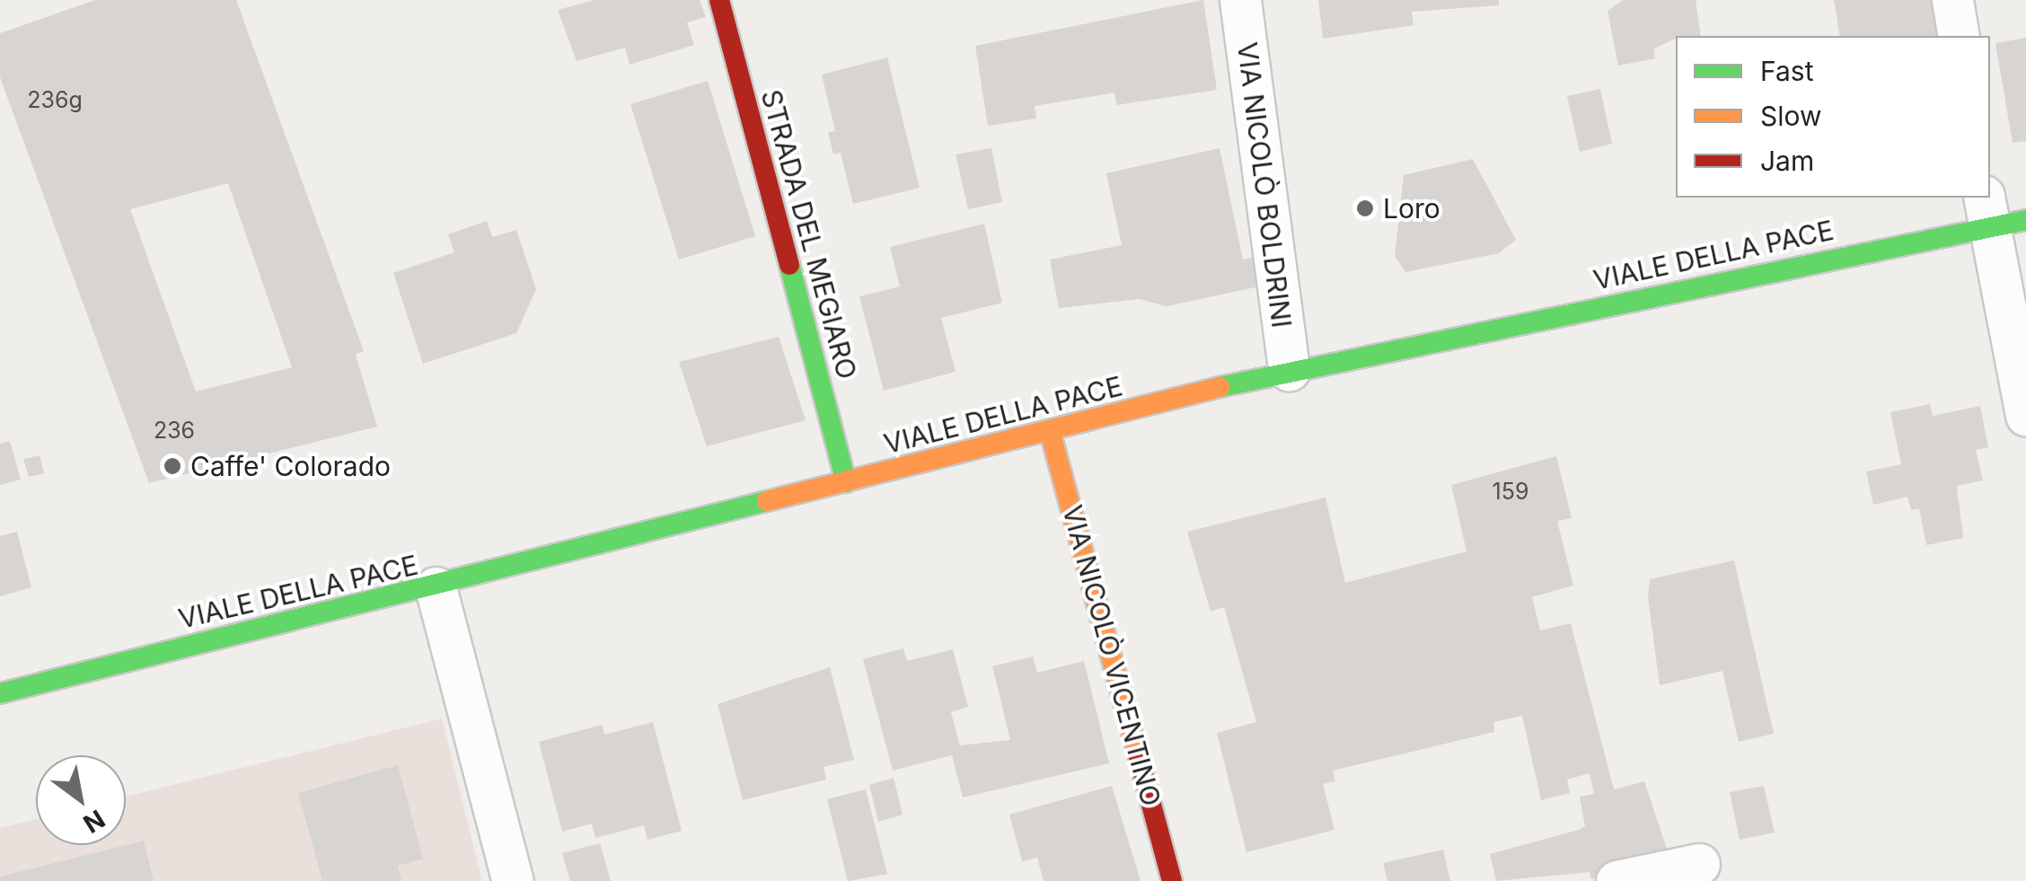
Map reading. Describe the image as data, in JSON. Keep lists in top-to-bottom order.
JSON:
{
  "streets": {
    "main road": ["STRADA DEL MEGIARO", "VIALE DELLA PACE", "VIA NICOLÒ VICENTINO"],
    "street": ["VIA NICOLÒ BOLDRINI"]
  },
  "crossings": [
    ["VIA NICOLÒ BOLDRINI", "VIALE DELLA PACE"],
    ["STRADA DEL MEGIARO", "VIALE DELLA PACE"],
    ["VIALE DELLA PACE", "VIA NICOLÒ VICENTINO"]
  ],
  "places": ["Loro", "Caffe' Colorado"],
  "house_numbers": ["236g", "236", "159"],
  "legend": ["Fast", "Slow", "Jam"],
  "north": "bottom right"
}
